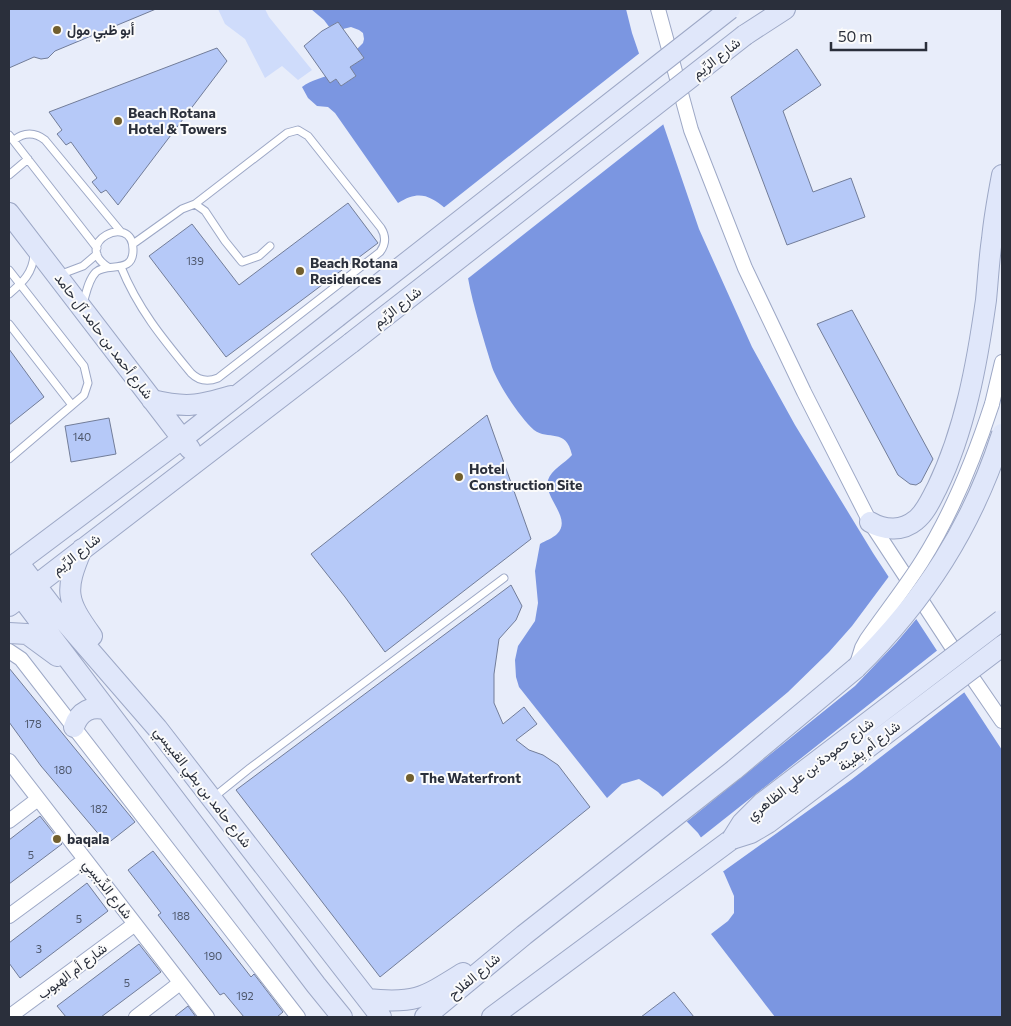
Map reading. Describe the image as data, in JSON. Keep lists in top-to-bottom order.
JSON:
{
  "streets": {
    "main road": [
      "شارع الرِّيم",
      "شارع أحمد بن حامد آل حامد",
      "شارع أم يِفينة",
      "شارع حمودة بن علي الظاهري",
      "شارع حامد بن بطي القبيسي",
      "شارع الفلاح"
    ],
    "street": ["شارع الدِّبسِي", "شارع أم الهبوب"]
  },
  "crossings": [
    ["شارع الرِّيم", "شارع أحمد بن حامد آل حامد"],
    ["شارع الرِّيم", "شارع حامد بن بطي القبيسي"],
    ["شارع أم يِفينة", "شارع حمودة بن علي الظاهري"],
    ["شارع الدِّبسِي", "شارع أم الهبوب"]
  ],
  "places": [
    "أبو ظبي مول",
    "Beach Rotana Hotel & Towers",
    "Beach Rotana Residences",
    "Hotel Construction Site",
    "The Waterfront",
    "baqala"
  ],
  "house_numbers": [
    "139",
    "140",
    "178",
    "180",
    "182",
    "5",
    "188",
    "5",
    "3",
    "190",
    "5",
    "192"
  ],
  "scale_bar": "50 m"
}
